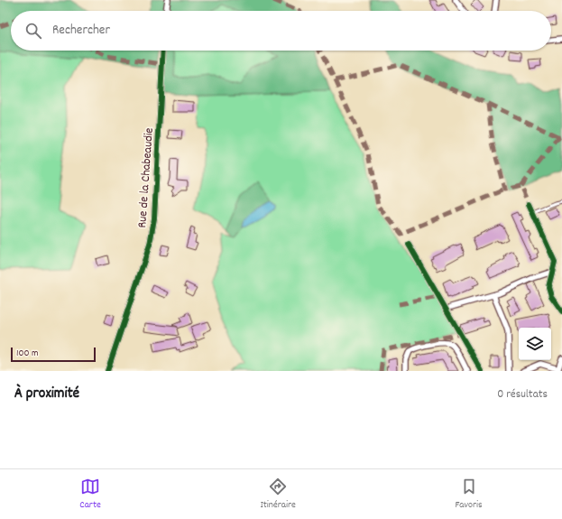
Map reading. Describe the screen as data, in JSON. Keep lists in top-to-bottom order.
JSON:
{
  "streets": {
    "street": ["Rue de la Chabeaudie"]
  },
  "scale_bar": "100 m",
  "page": {
    "search": "Rechercher",
    "scale": "100 m",
    "heading": ["À proximité", "0 résultats"],
    "nav": ["Carte", "Itinéraire", "Favoris"]
  }
}
